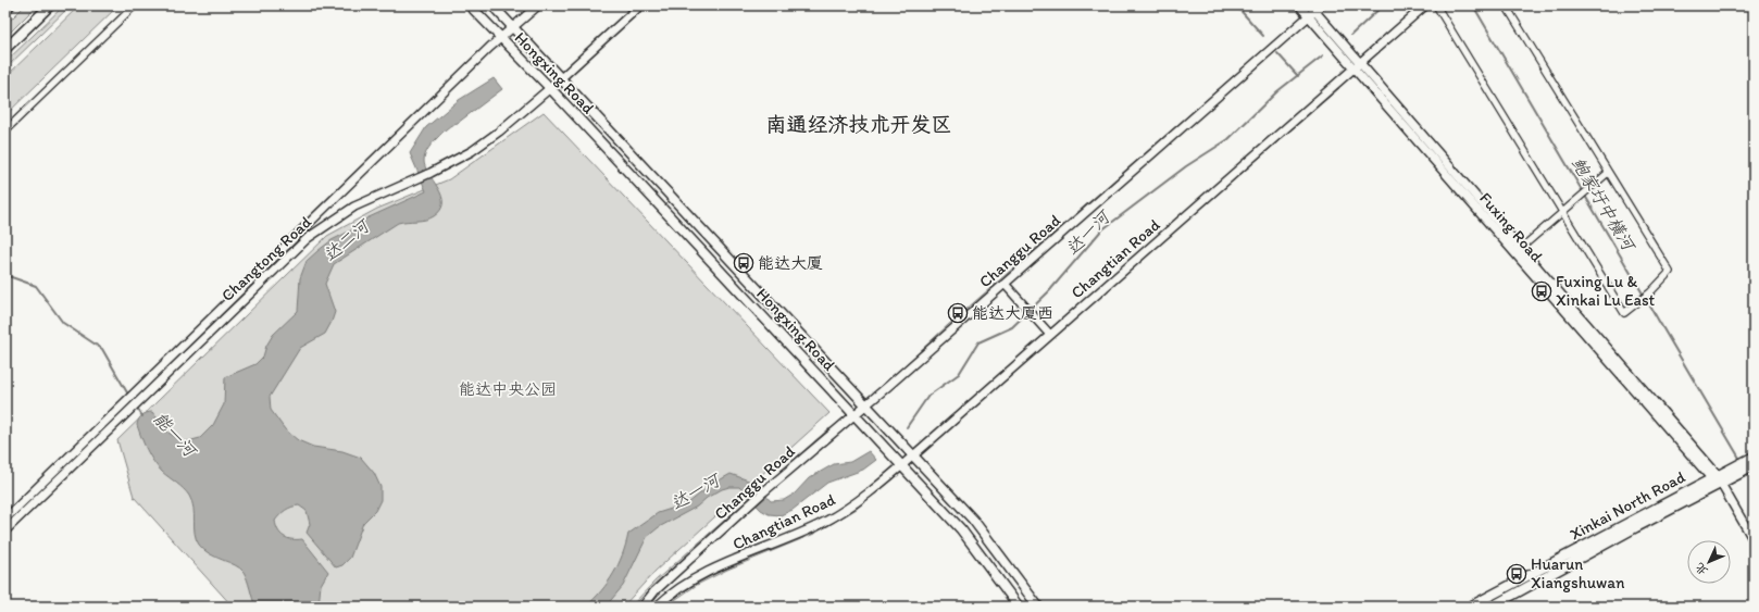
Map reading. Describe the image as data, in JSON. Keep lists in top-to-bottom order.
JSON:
{
  "streets": {
    "main road": ["Hongxing Road", "Xinkai North Road"],
    "street": [
      "Fuxing Road",
      "Changgu Road",
      "Changtong Road",
      "Changtian Road"
    ]
  },
  "crossings": [
    ["Hongxing Road", "Changgu Road"],
    ["Hongxing Road", "Changtong Road"],
    ["Hongxing Road", "Changtian Road"],
    ["Fuxing Road", "Changgu Road"],
    ["Fuxing Road", "Changtian Road"],
    ["Fuxing Road", "Xinkai North Road"]
  ],
  "districts": ["南通经济技术开发区"],
  "water": [
    "鲍家圩中横河",
    "达一河",
    "达二河",
    "能一河"
  ],
  "parks": ["能达中央公园"],
  "places": {
    "bus stop": [
      "能达大厦",
      "Fuxing Lu & Xinkai Lu East",
      "能达大厦西",
      "Huarun Xiangshuwan"
    ]
  },
  "north": "bottom left"
}
